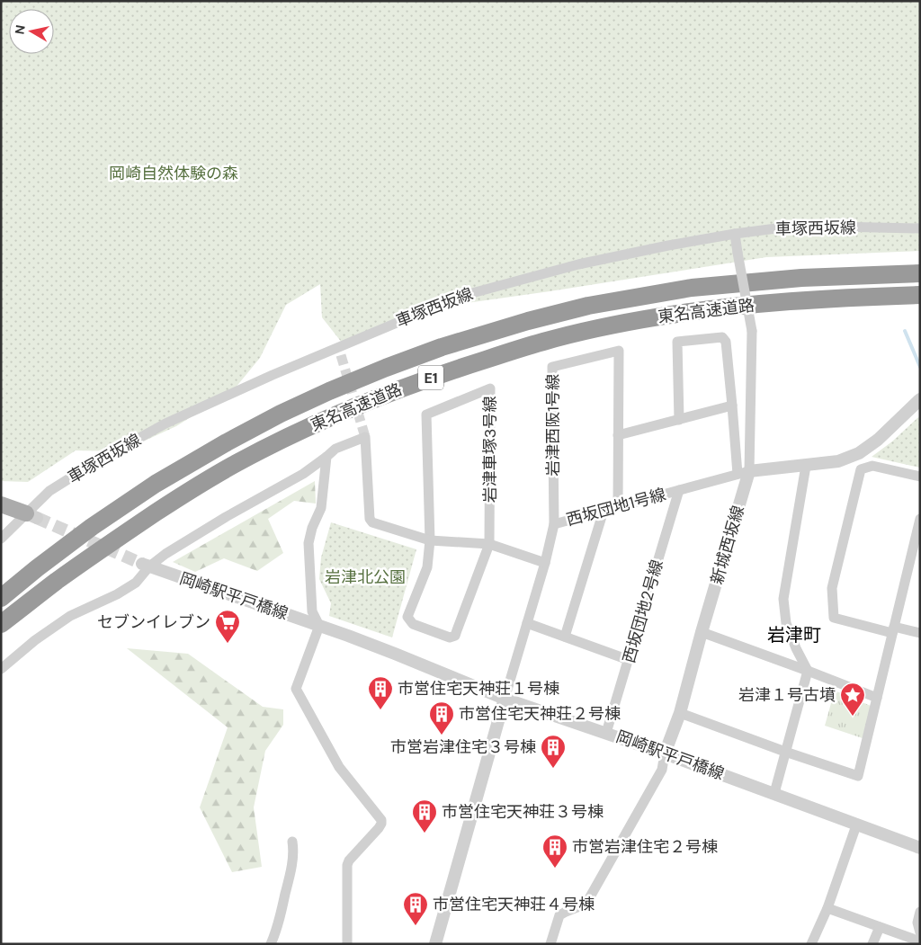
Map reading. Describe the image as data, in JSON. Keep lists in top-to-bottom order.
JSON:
{
  "streets": {
    "highway": ["東名高速道路", "E1"],
    "street": [
      "車塚西坂線",
      "岩津西阪1号線",
      "岩津車塚3号線",
      "西坂団地1号線",
      "新城西坂線",
      "岡崎駅平戸橋線",
      "西坂団地2号線"
    ]
  },
  "crossings": [
    ["車塚西坂線", "新城西坂線"],
    ["岩津西阪1号線", "西坂団地1号線"],
    ["西坂団地1号線", "新城西坂線"],
    ["西坂団地1号線", "岡崎駅平戸橋線"],
    ["西坂団地1号線", "西坂団地2号線"],
    ["新城西坂線", "岡崎駅平戸橋線"],
    ["岡崎駅平戸橋線", "西坂団地2号線"]
  ],
  "districts": ["岩津町"],
  "parks": ["岡崎自然体験の森", "岩津北公園"],
  "places": {
    "supermarket": ["セブンイレブン"],
    "building": [
      "市営住宅天神荘１号棟",
      "市営住宅天神荘２号棟",
      "市営岩津住宅３号棟",
      "市営住宅天神荘３号棟",
      "市営岩津住宅２号棟",
      "市営住宅天神荘４号棟"
    ],
    "place": ["岩津１号古墳"]
  },
  "north": "left"
}
